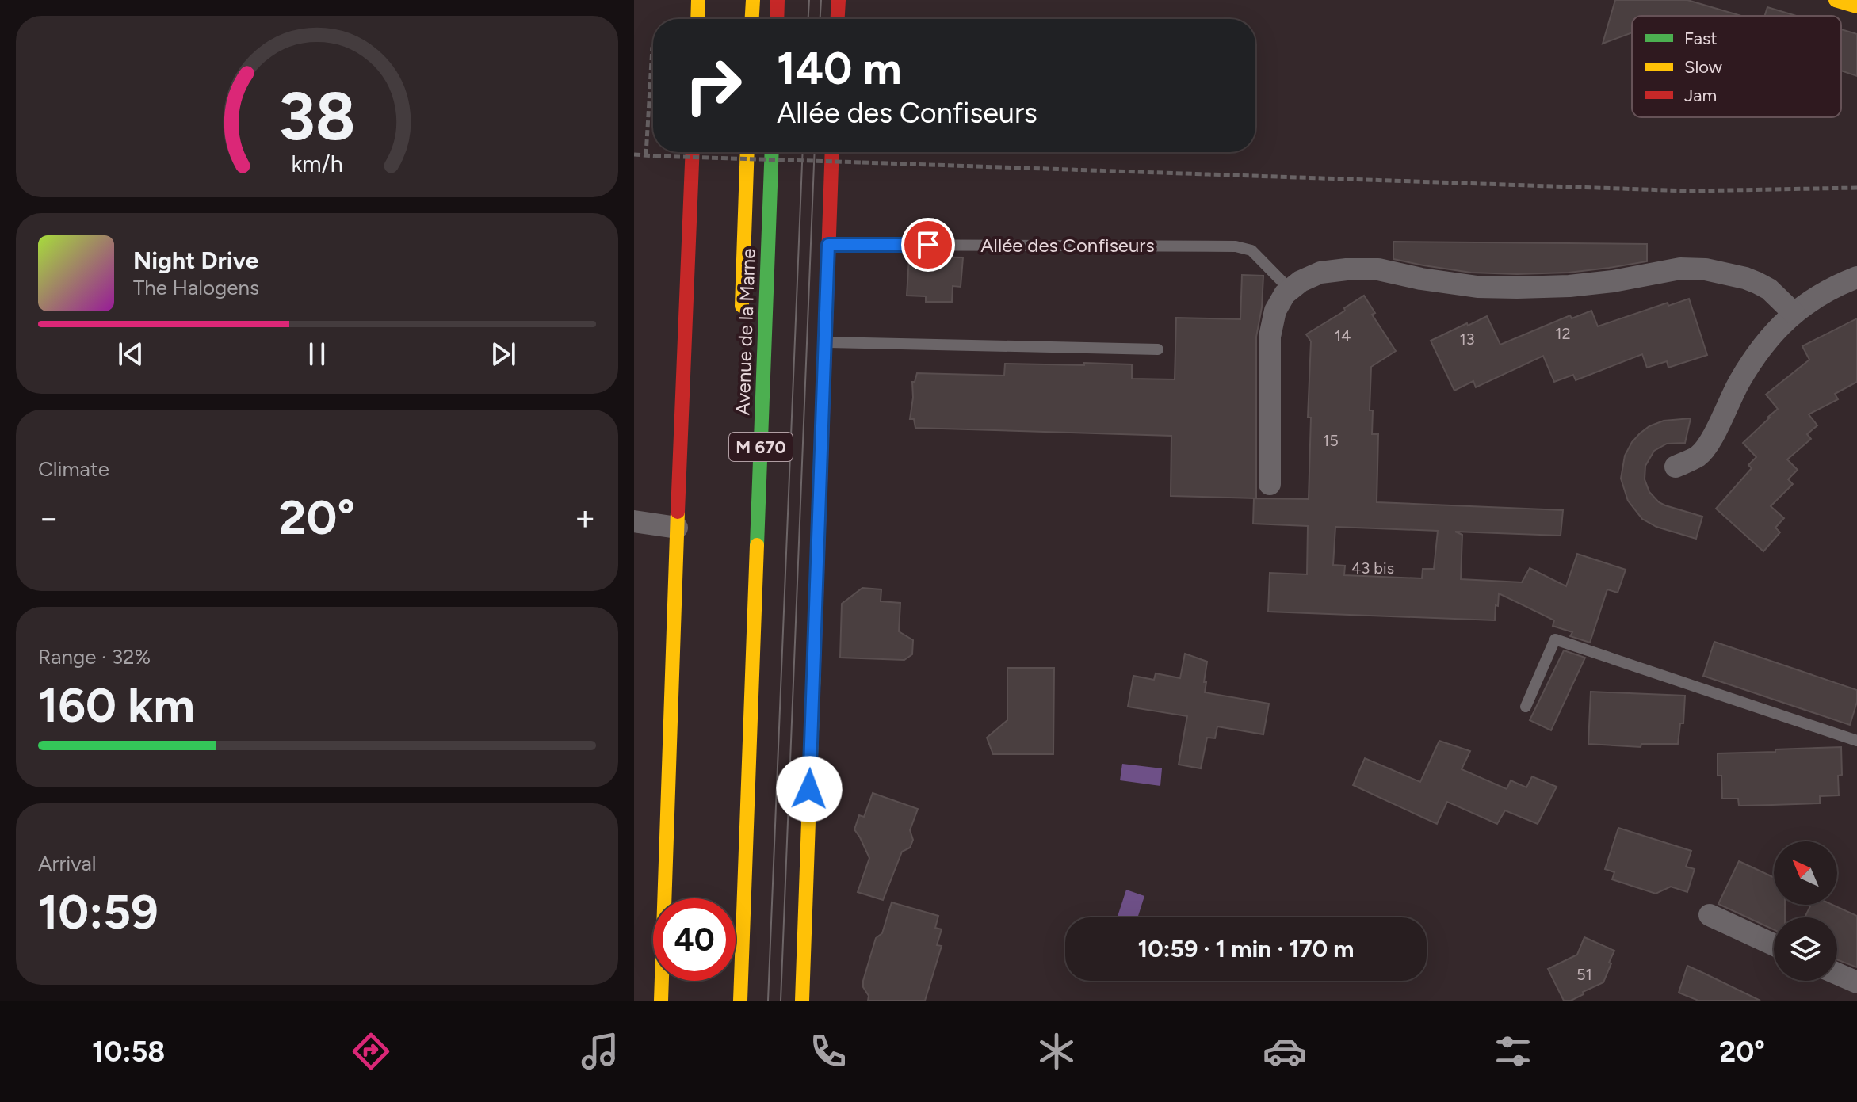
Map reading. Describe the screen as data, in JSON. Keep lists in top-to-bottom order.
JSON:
{
  "streets": {
    "street": ["Avenue de la Marne", "M 670"],
    "lane": ["Allée des Confiseurs"]
  },
  "house_numbers": [
    "12",
    "14",
    "13",
    "15",
    "43 bis",
    "51"
  ],
  "legend": ["Fast", "Slow", "Jam"],
  "north": "top left",
  "page": {
    "turn": ["140 m", "Allée des Confiseurs"],
    "song": ["Night Drive", "The Halogens"],
    "tile": [
      "Climate",
      ["Range · 32%", "160 km"],
      ["Arrival", "10:59"]
    ],
    "heat": ["−", "20°", "+"],
    "limit": "40",
    "trip": "10:59 · 1 min · 170 m",
    "tabs": ["10:58", "20°"],
    "gauge": ["38", "km/h"]
  }
}
